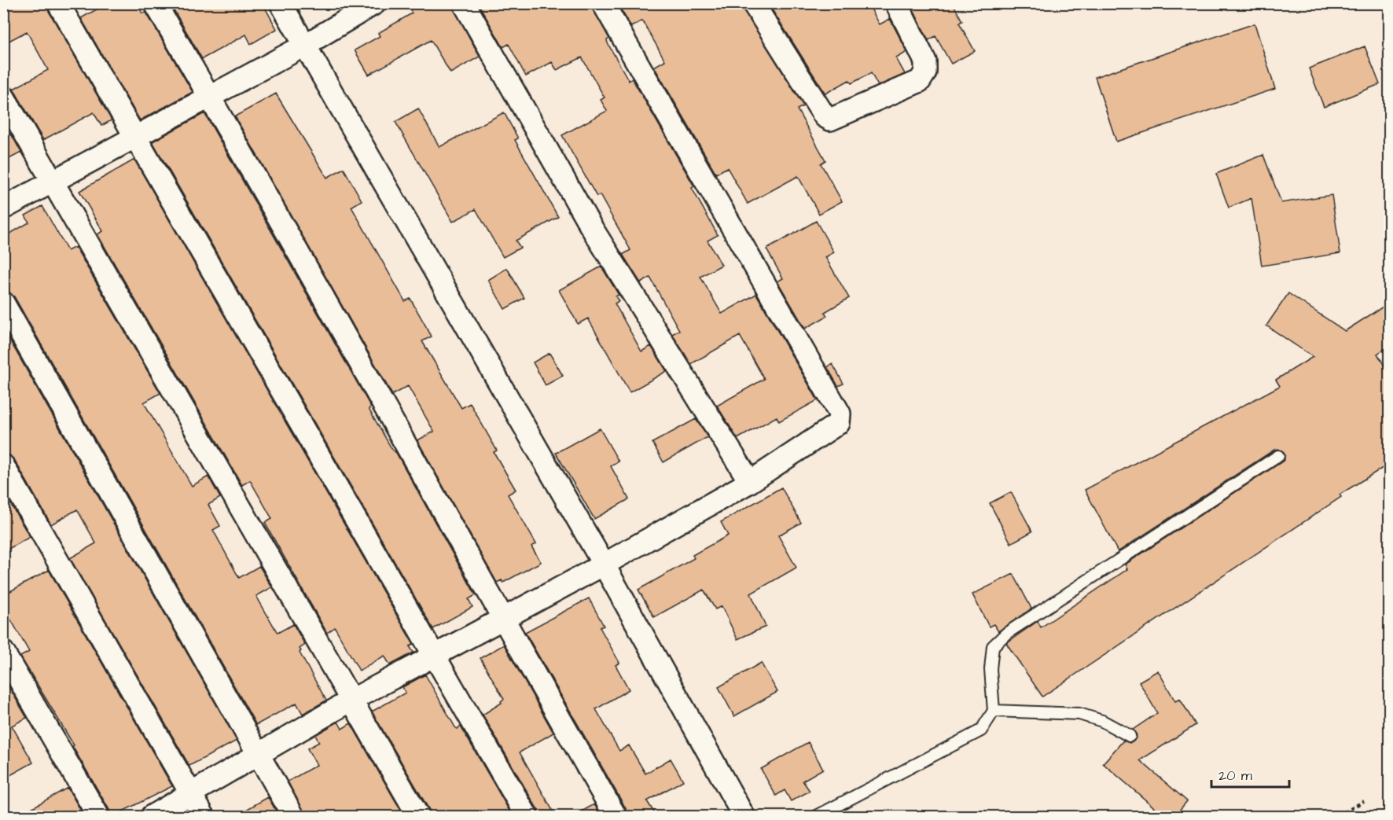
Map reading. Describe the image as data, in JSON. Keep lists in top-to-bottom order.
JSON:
{
  "scale_bar": "20 m"
}
